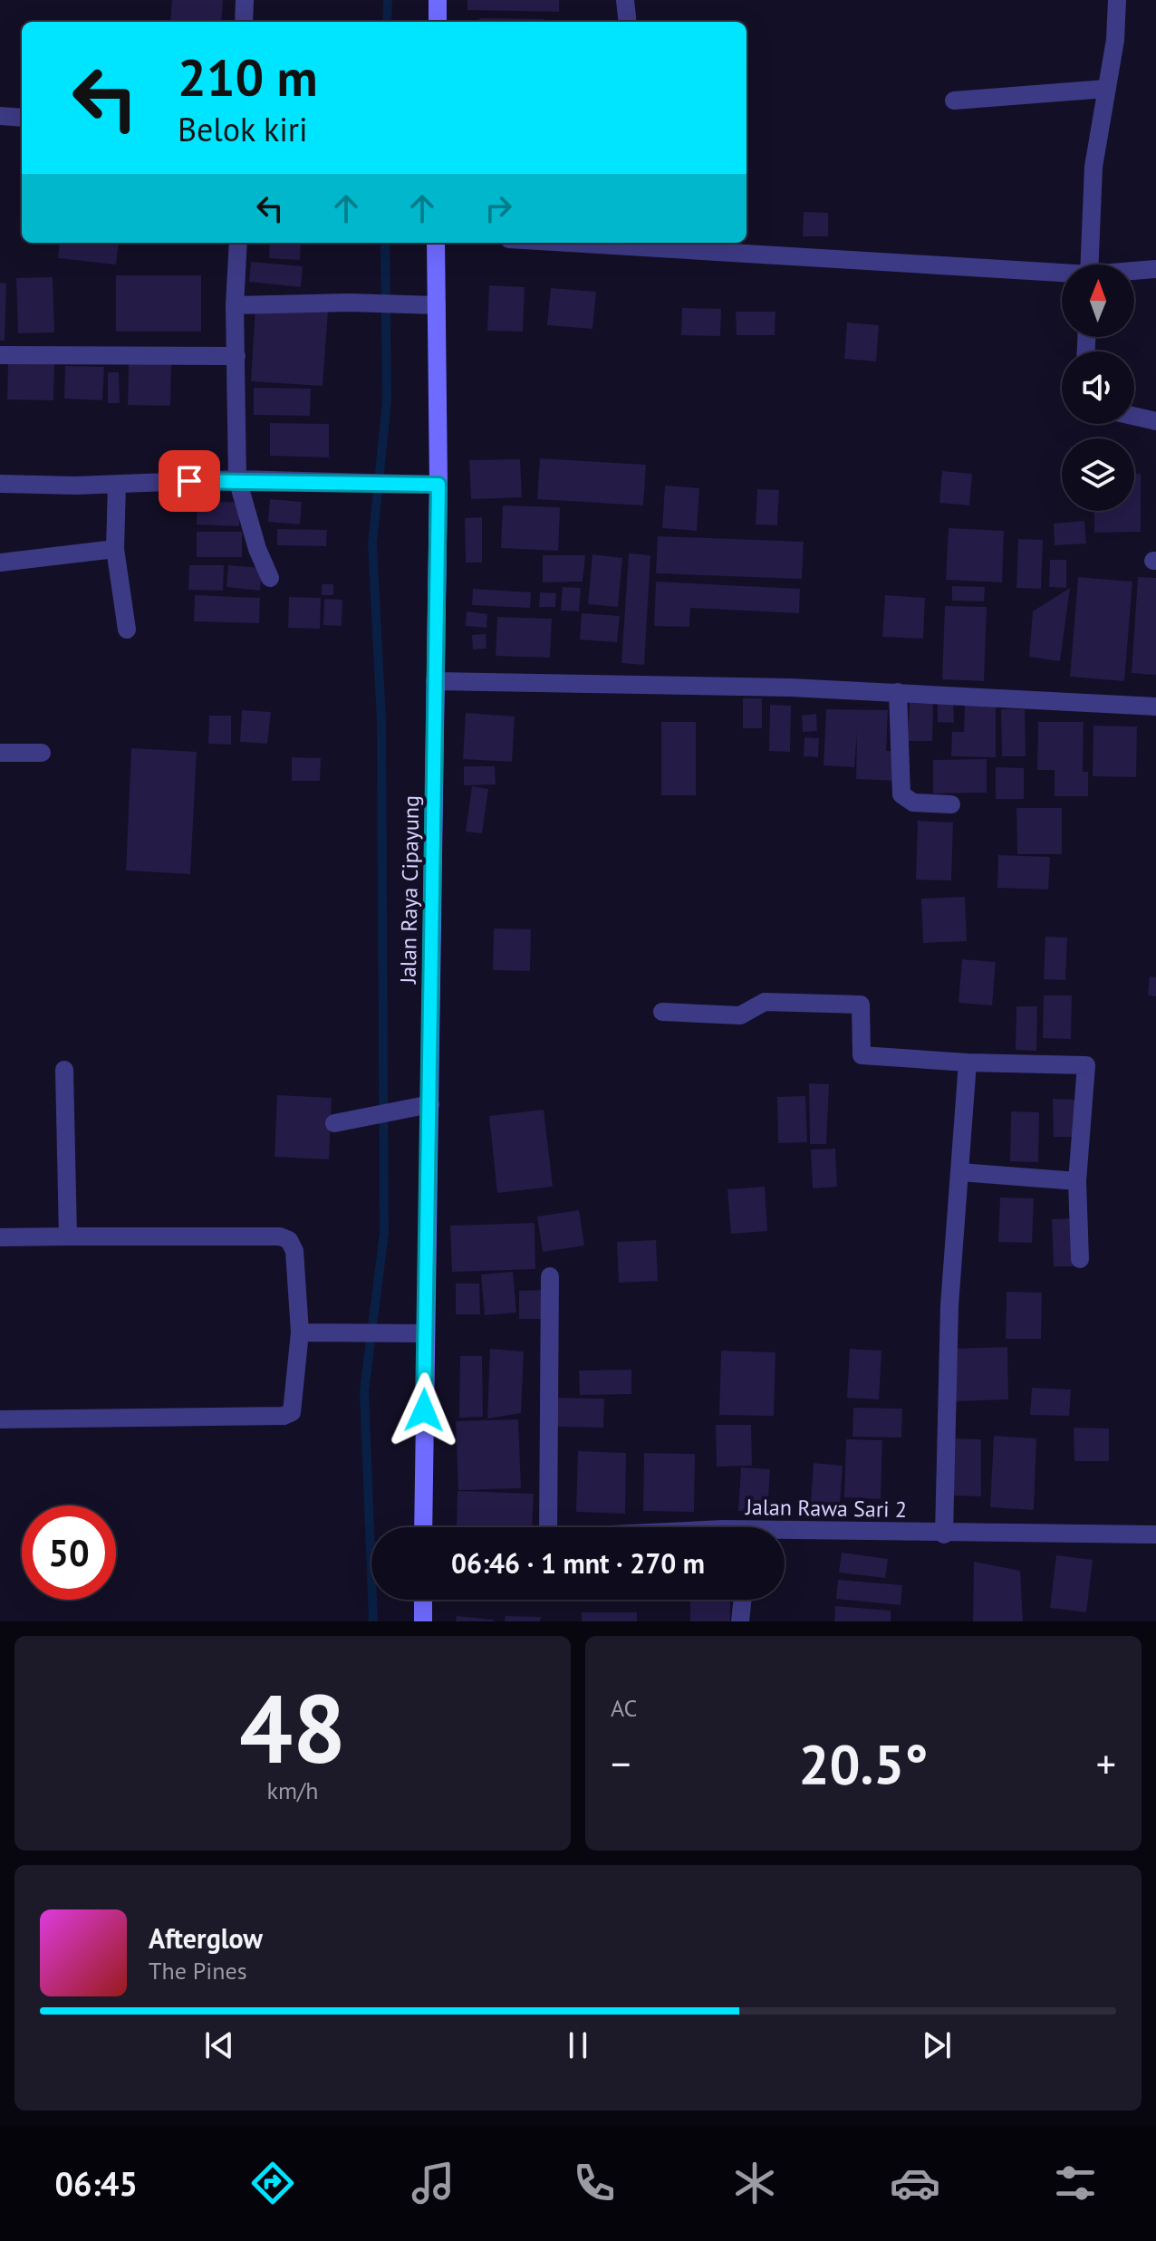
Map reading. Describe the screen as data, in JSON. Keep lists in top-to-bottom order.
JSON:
{
  "streets": {
    "main road": ["Jalan Raya Cipayung"],
    "street": ["Jalan Rawa Sari 2"]
  },
  "north": "top",
  "page": {
    "turn": ["210 m", "Belok kiri"],
    "limit": "50",
    "trip": "06:46 · 1 mnt · 270 m",
    "tile": [
      ["48", "km/h"],
      "AC"
    ],
    "heat": ["−", "20.5°", "+"],
    "song": ["Afterglow", "The Pines"],
    "tabs": "06:45"
  }
}
